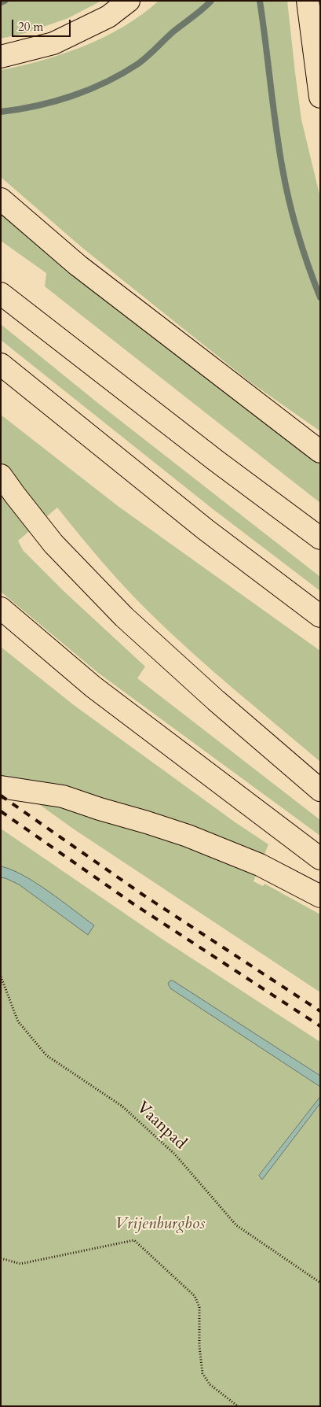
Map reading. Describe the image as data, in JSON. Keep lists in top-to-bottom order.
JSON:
{
  "streets": {
    "path": ["Vaanpad"]
  },
  "parks": ["Vrijenburgbos"],
  "scale_bar": "20 m"
}
